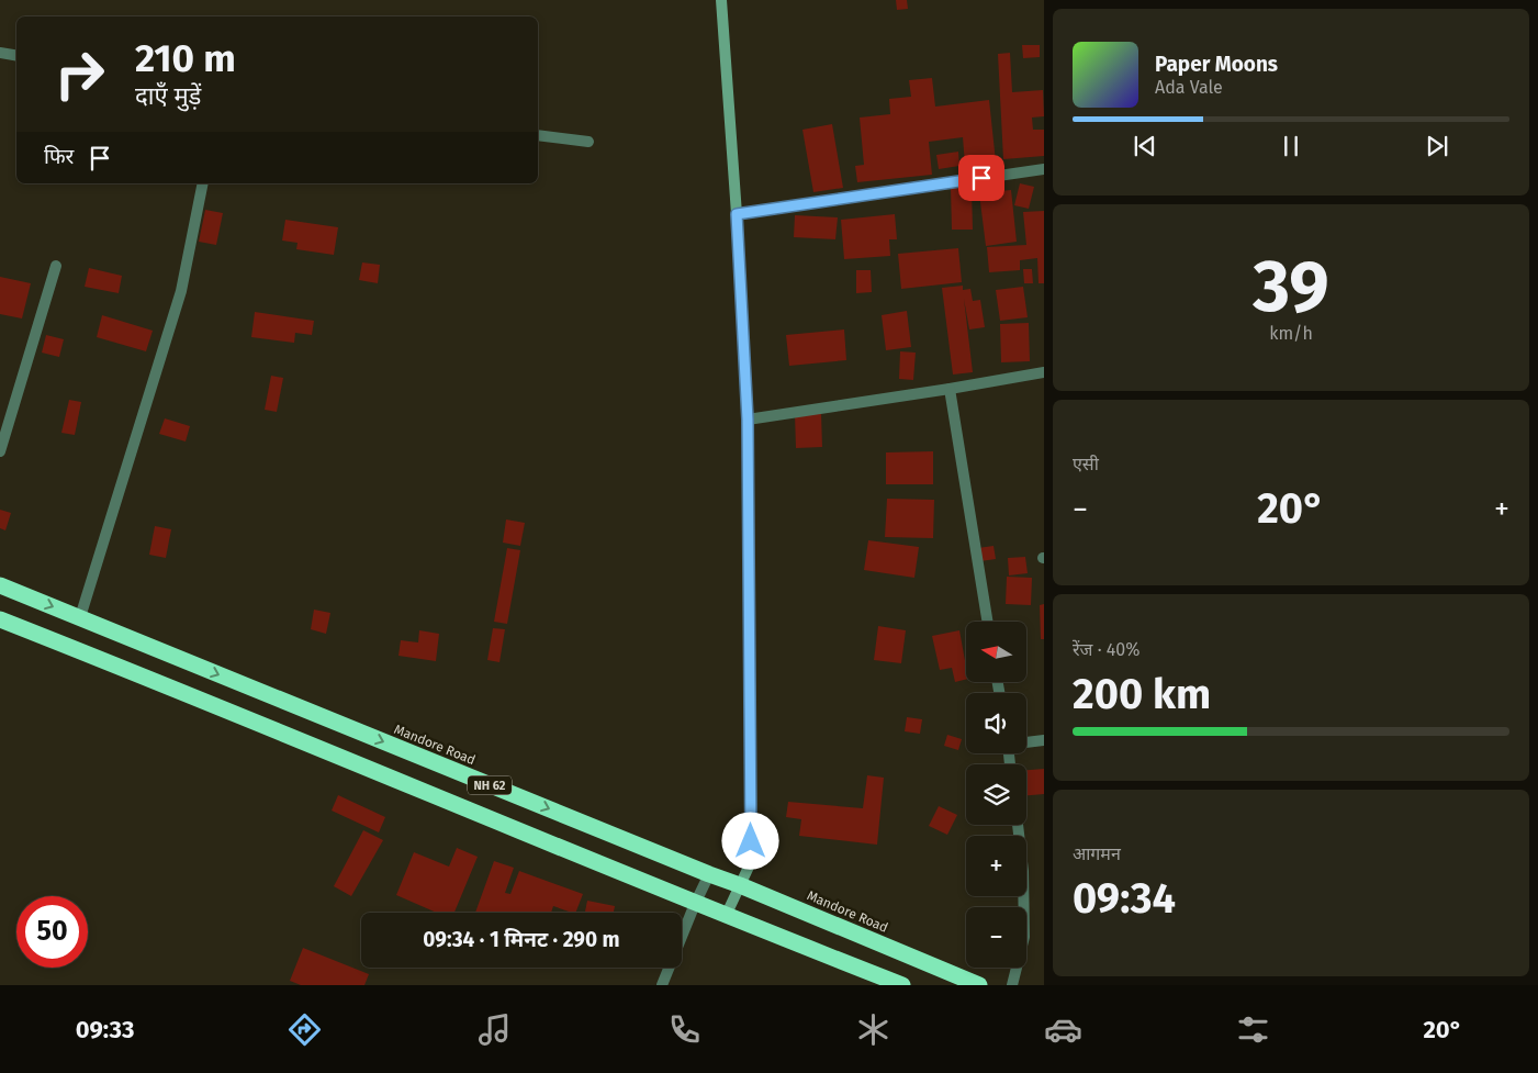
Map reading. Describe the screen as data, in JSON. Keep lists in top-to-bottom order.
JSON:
{
  "streets": {
    "highway": ["Mandore Road", "NH 62"]
  },
  "north": "left",
  "page": {
    "turn": ["210 m", "दाएँ मुड़ें"],
    "song": ["Paper Moons", "Ada Vale"],
    "then": "फिर",
    "tile": [
      ["39", "km/h"],
      "एसी",
      ["रेंज · 40%", "200 km"],
      ["आगमन", "09:34"]
    ],
    "heat": ["−", "20°", "+"],
    "map_buttons": ["+", "−"],
    "limit": "50",
    "trip": "09:34 · 1 मिनट · 290 m",
    "tabs": ["09:33", "20°"]
  }
}
